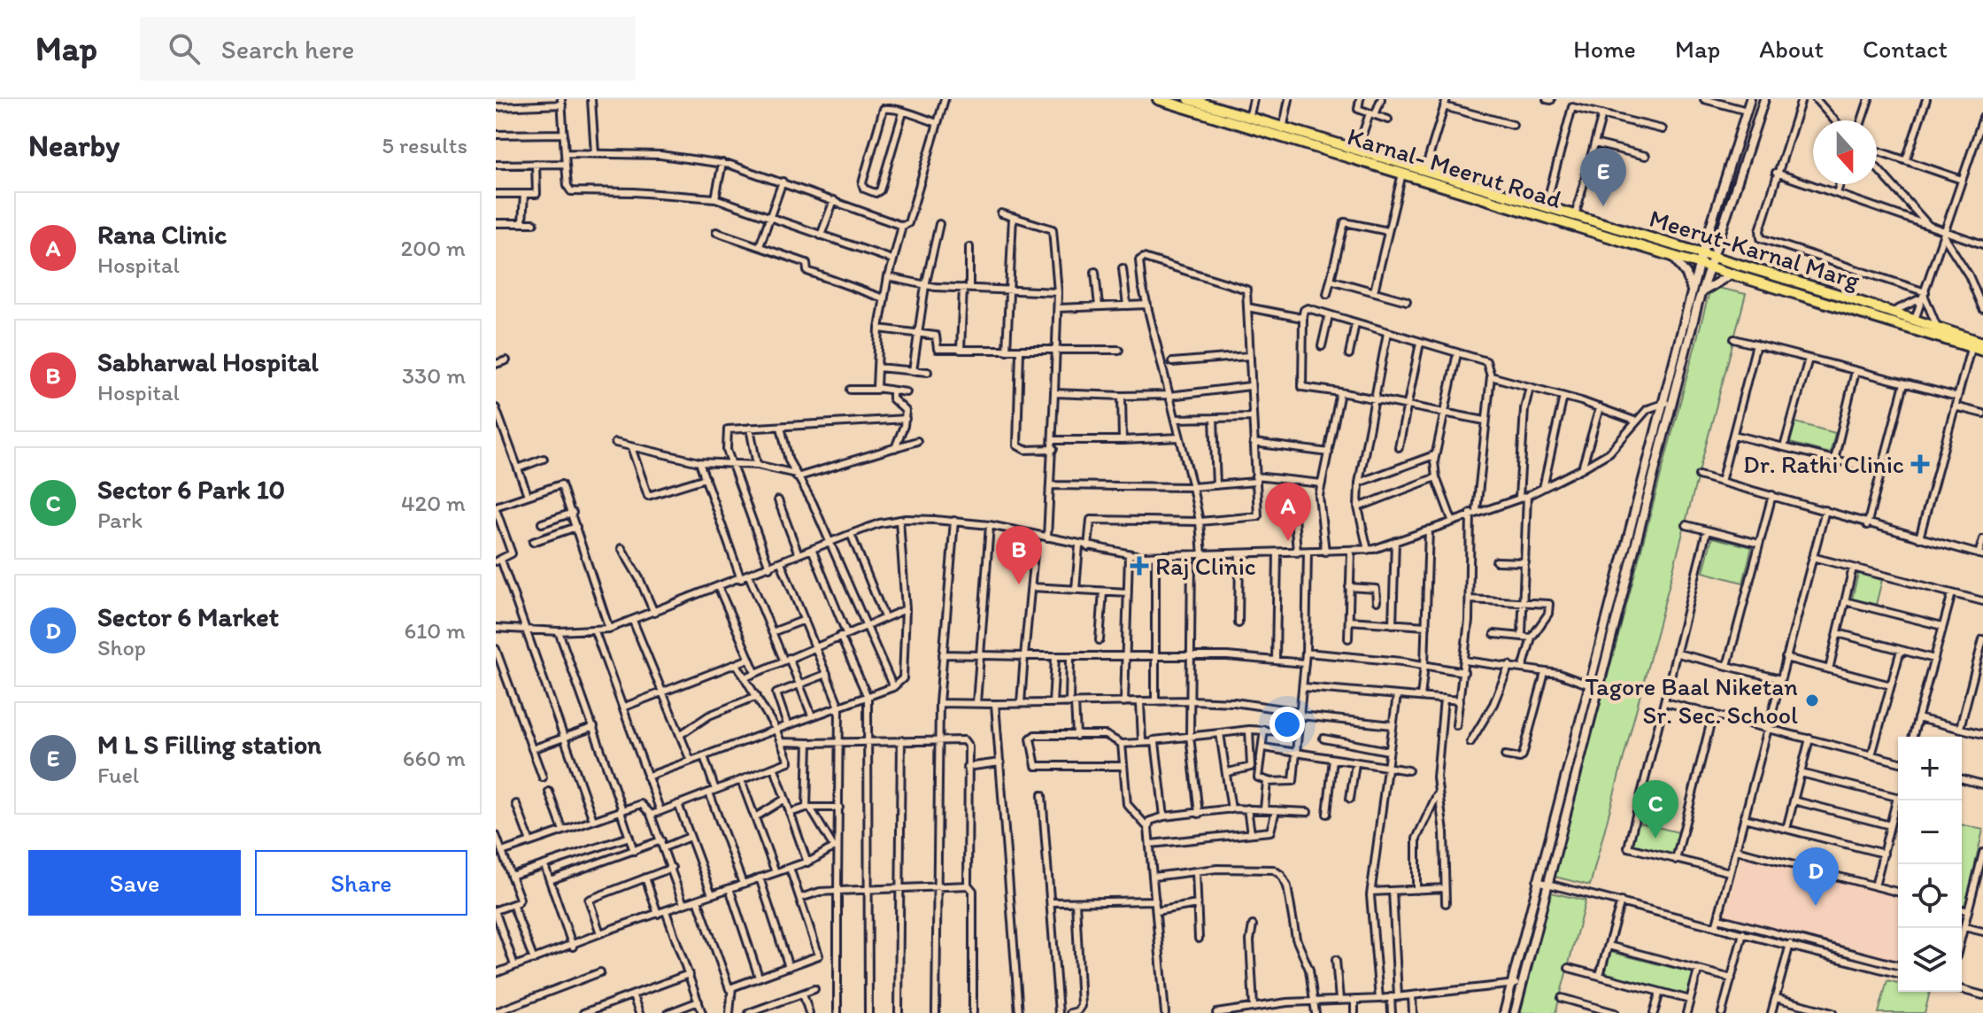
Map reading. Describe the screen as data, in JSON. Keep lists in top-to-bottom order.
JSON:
{
  "streets": {
    "highway": ["Karnal- Meerut Road", "Meerut-Karnal Marg"]
  },
  "crossings": [
    ["Karnal- Meerut Road", "Meerut-Karnal Marg"]
  ],
  "places": {
    "health": ["Dr. Rathi Clinic", "Raj Clinic"],
    "other": ["Tagore Baal Niketan Sr. Sec. School"]
  },
  "north": "bottom",
  "page": {
    "header": "Map",
    "search": "Search here",
    "nav": [
      "Home",
      "Map",
      "About",
      "Contact"
    ],
    "heading": ["Nearby", "5 results"],
    "pins": [
      "E",
      "A",
      "B",
      "C",
      "D"
    ],
    "list": [
      {
        "mark": "A",
        "name": "Rana Clinic",
        "note": "Hospital",
        "value": "200 m"
      },
      {
        "mark": "B",
        "name": "Sabharwal Hospital",
        "note": "Hospital",
        "value": "330 m"
      },
      {
        "mark": "C",
        "name": "Sector 6 Park 10",
        "note": "Park",
        "value": "420 m"
      },
      {
        "mark": "D",
        "name": "Sector 6 Market",
        "note": "Shop",
        "value": "610 m"
      },
      {
        "mark": "E",
        "name": "M L S Filling station",
        "note": "Fuel",
        "value": "660 m"
      }
    ],
    "map_buttons": ["+", "−"],
    "buttons": ["Save", "Share"]
  }
}
